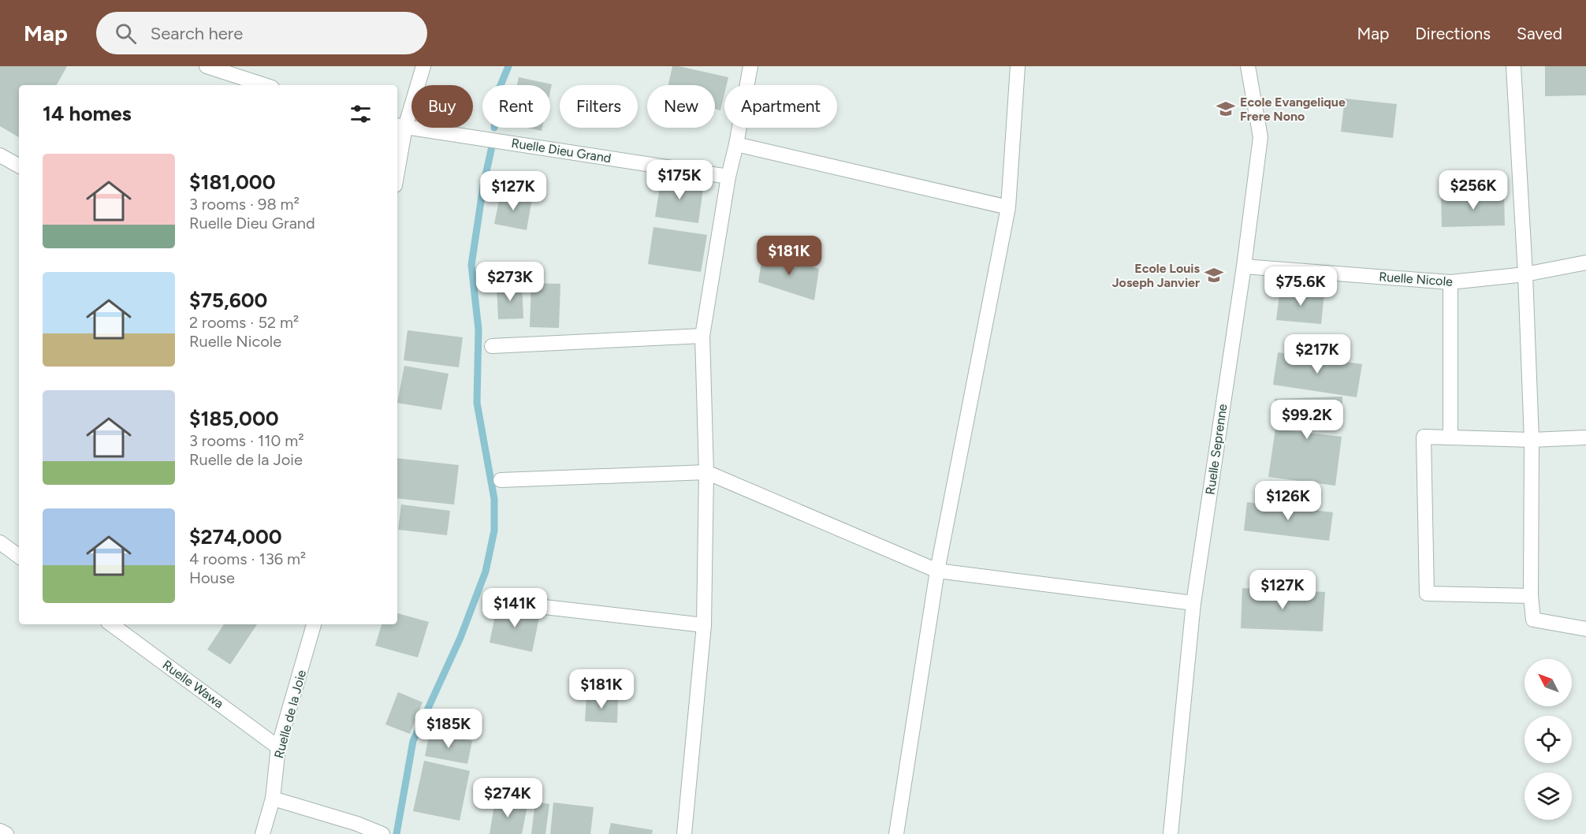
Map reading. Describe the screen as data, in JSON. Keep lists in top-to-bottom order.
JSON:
{
  "streets": {
    "street": [
      "Ruelle Dieu Grand",
      "Ruelle Nicole",
      "Ruelle Seprenne",
      "Ruelle Wawa",
      "Ruelle de la Joie"
    ]
  },
  "crossings": [
    ["Ruelle Nicole", "Ruelle Seprenne"],
    ["Ruelle Wawa", "Ruelle de la Joie"]
  ],
  "places": {
    "school or university": ["Ecole Evangelique Frere Nono", "Ecole Louis Joseph Janvier"]
  },
  "north": "top left",
  "page": {
    "header": "Map",
    "search": "Search here",
    "nav": ["Map", "Directions", "Saved"],
    "chip": [
      "Buy",
      "Rent",
      "Filters",
      "New",
      "Apartment"
    ],
    "heading": "14 homes",
    "list": [
      {
        "name": "$181,000",
        "note": "3 rooms · 98 m² · Ruelle Dieu Grand"
      },
      {
        "name": "$75,600",
        "note": "2 rooms · 52 m² · Ruelle Nicole"
      },
      {
        "name": "$185,000",
        "note": "3 rooms · 110 m² · Ruelle de la Joie"
      },
      {
        "name": "$274,000",
        "note": "4 rooms · 136 m² · House"
      }
    ],
    "price": [
      "$175K",
      "$256K",
      "$127K",
      "$181K",
      "$273K",
      "$75.6K",
      "$217K",
      "$99.2K",
      "$126K",
      "$127K",
      "$141K",
      "$181K",
      "$185K",
      "$274K"
    ]
  }
}
